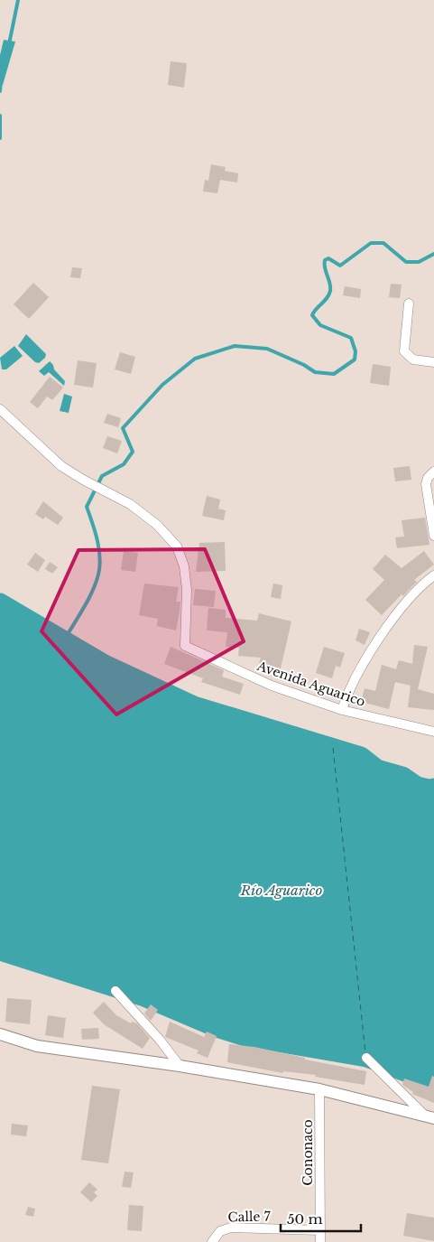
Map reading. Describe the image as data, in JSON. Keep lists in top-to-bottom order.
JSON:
{
  "streets": {
    "street": ["Avenida Aguarico", "Cononaco", "Calle 7"]
  },
  "crossings": [
    ["Cononaco", "Calle 7"]
  ],
  "water": ["Río Aguarico"],
  "scale_bar": "50 m"
}
